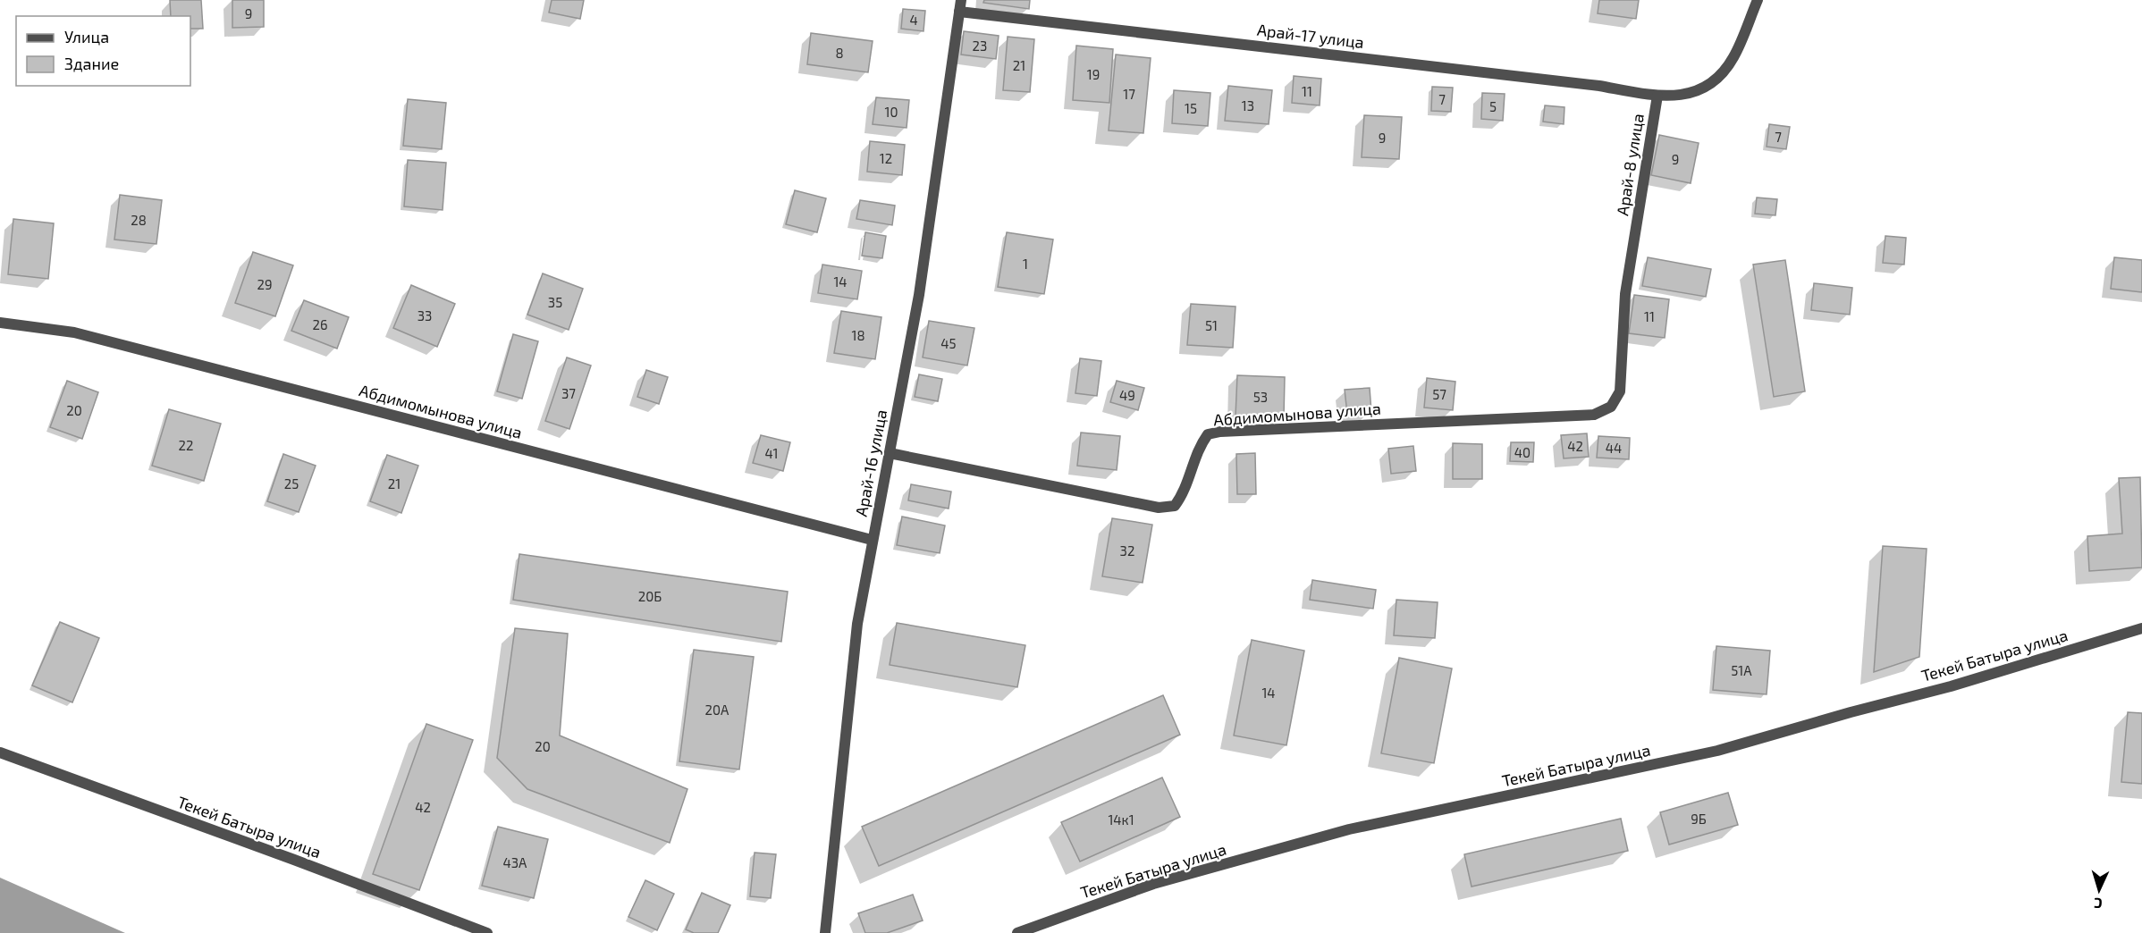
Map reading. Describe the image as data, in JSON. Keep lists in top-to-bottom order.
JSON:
{
  "streets": {
    "street": [
      "Арай-17 улица",
      "Арай-8 улица",
      "Абдимомынова улица",
      "Арай-16 улица",
      "Текей Батыра улица"
    ]
  },
  "crossings": [
    ["Арай-17 улица", "Арай-8 улица"],
    ["Арай-17 улица", "Арай-16 улица"],
    ["Арай-8 улица", "Абдимомынова улица"],
    ["Абдимомынова улица", "Арай-16 улица"]
  ],
  "house_numbers": [
    "9",
    "4",
    "23",
    "8",
    "21",
    "19",
    "11",
    "17",
    "7",
    "13",
    "5",
    "15",
    "10",
    "7",
    "9",
    "12",
    "9",
    "28",
    "1",
    "14",
    "29",
    "35",
    "33",
    "11",
    "26",
    "51",
    "18",
    "45",
    "37",
    "57",
    "49",
    "53",
    "20",
    "22",
    "42",
    "44",
    "40",
    "41",
    "25",
    "21",
    "32",
    "20Б",
    "51А",
    "14",
    "20А",
    "20",
    "42",
    "9Б",
    "14к1",
    "43А"
  ],
  "legend": ["Улица", "Здание"],
  "north": "bottom"
}
